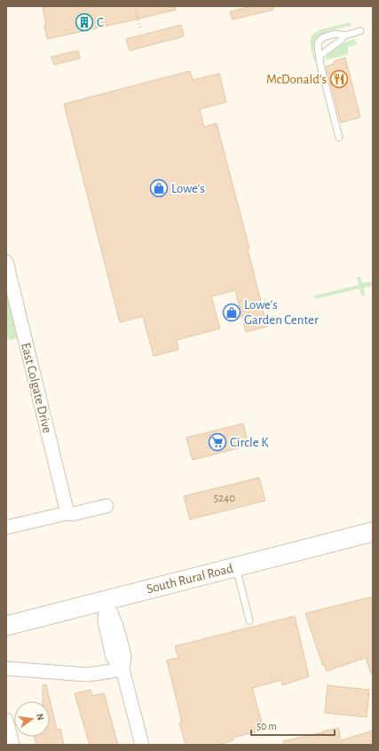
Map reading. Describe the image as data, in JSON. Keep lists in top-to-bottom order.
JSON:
{
  "streets": {
    "main road": ["South Rural Road"],
    "street": ["East Colgate Drive"]
  },
  "places": {
    "building": ["C"],
    "restaurant": ["McDonald's"],
    "shop": ["Lowe's", "Lowe's Garden Center"],
    "supermarket": ["Circle K"]
  },
  "house_numbers": ["5240"],
  "scale_bar": "50 m",
  "north": "right"
}
